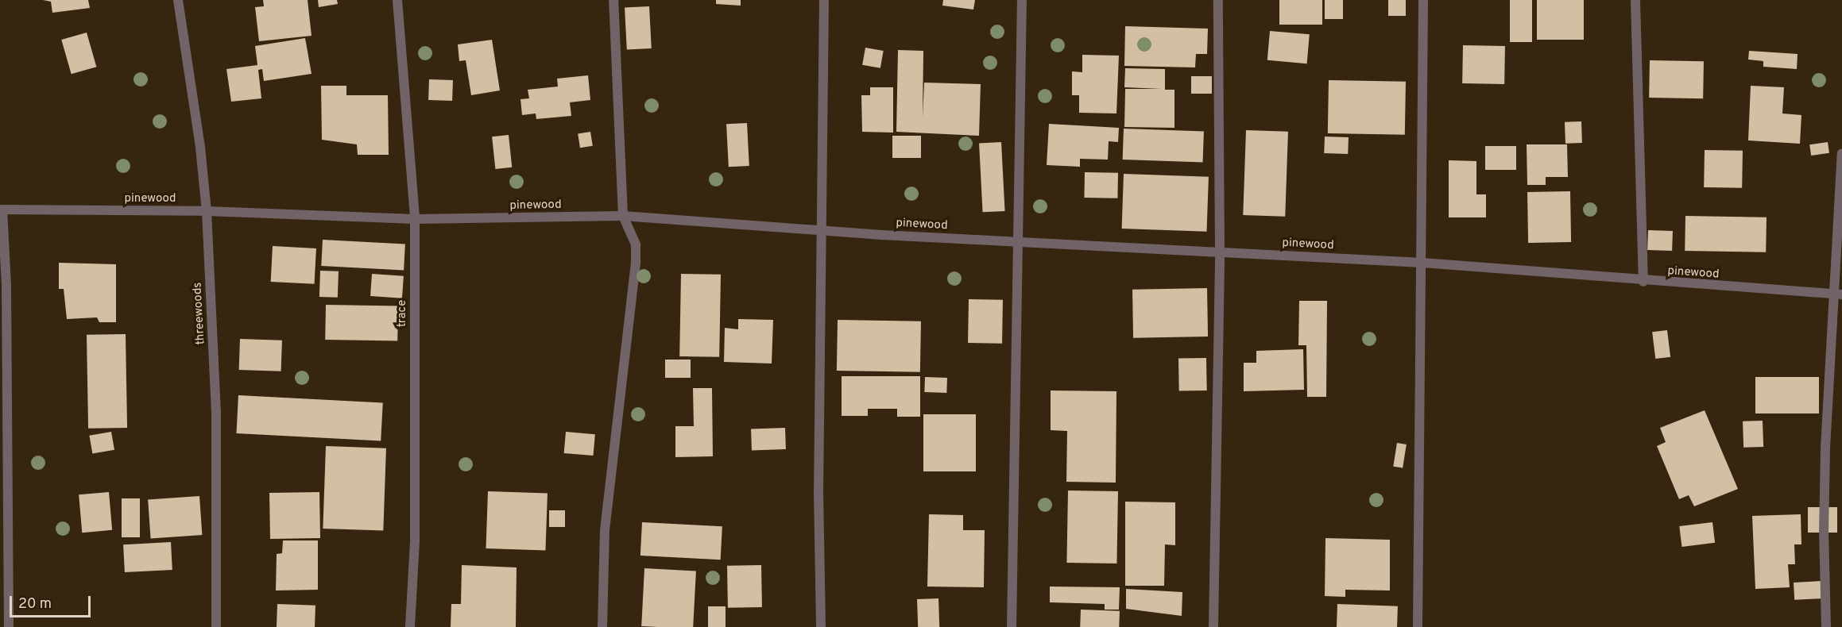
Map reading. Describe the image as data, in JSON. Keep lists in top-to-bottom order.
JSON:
{
  "streets": {
    "street": ["pinewood", "threewoods", "trace"]
  },
  "crossings": [
    ["pinewood", "threewoods"],
    ["pinewood", "trace"]
  ],
  "scale_bar": "20 m"
}
